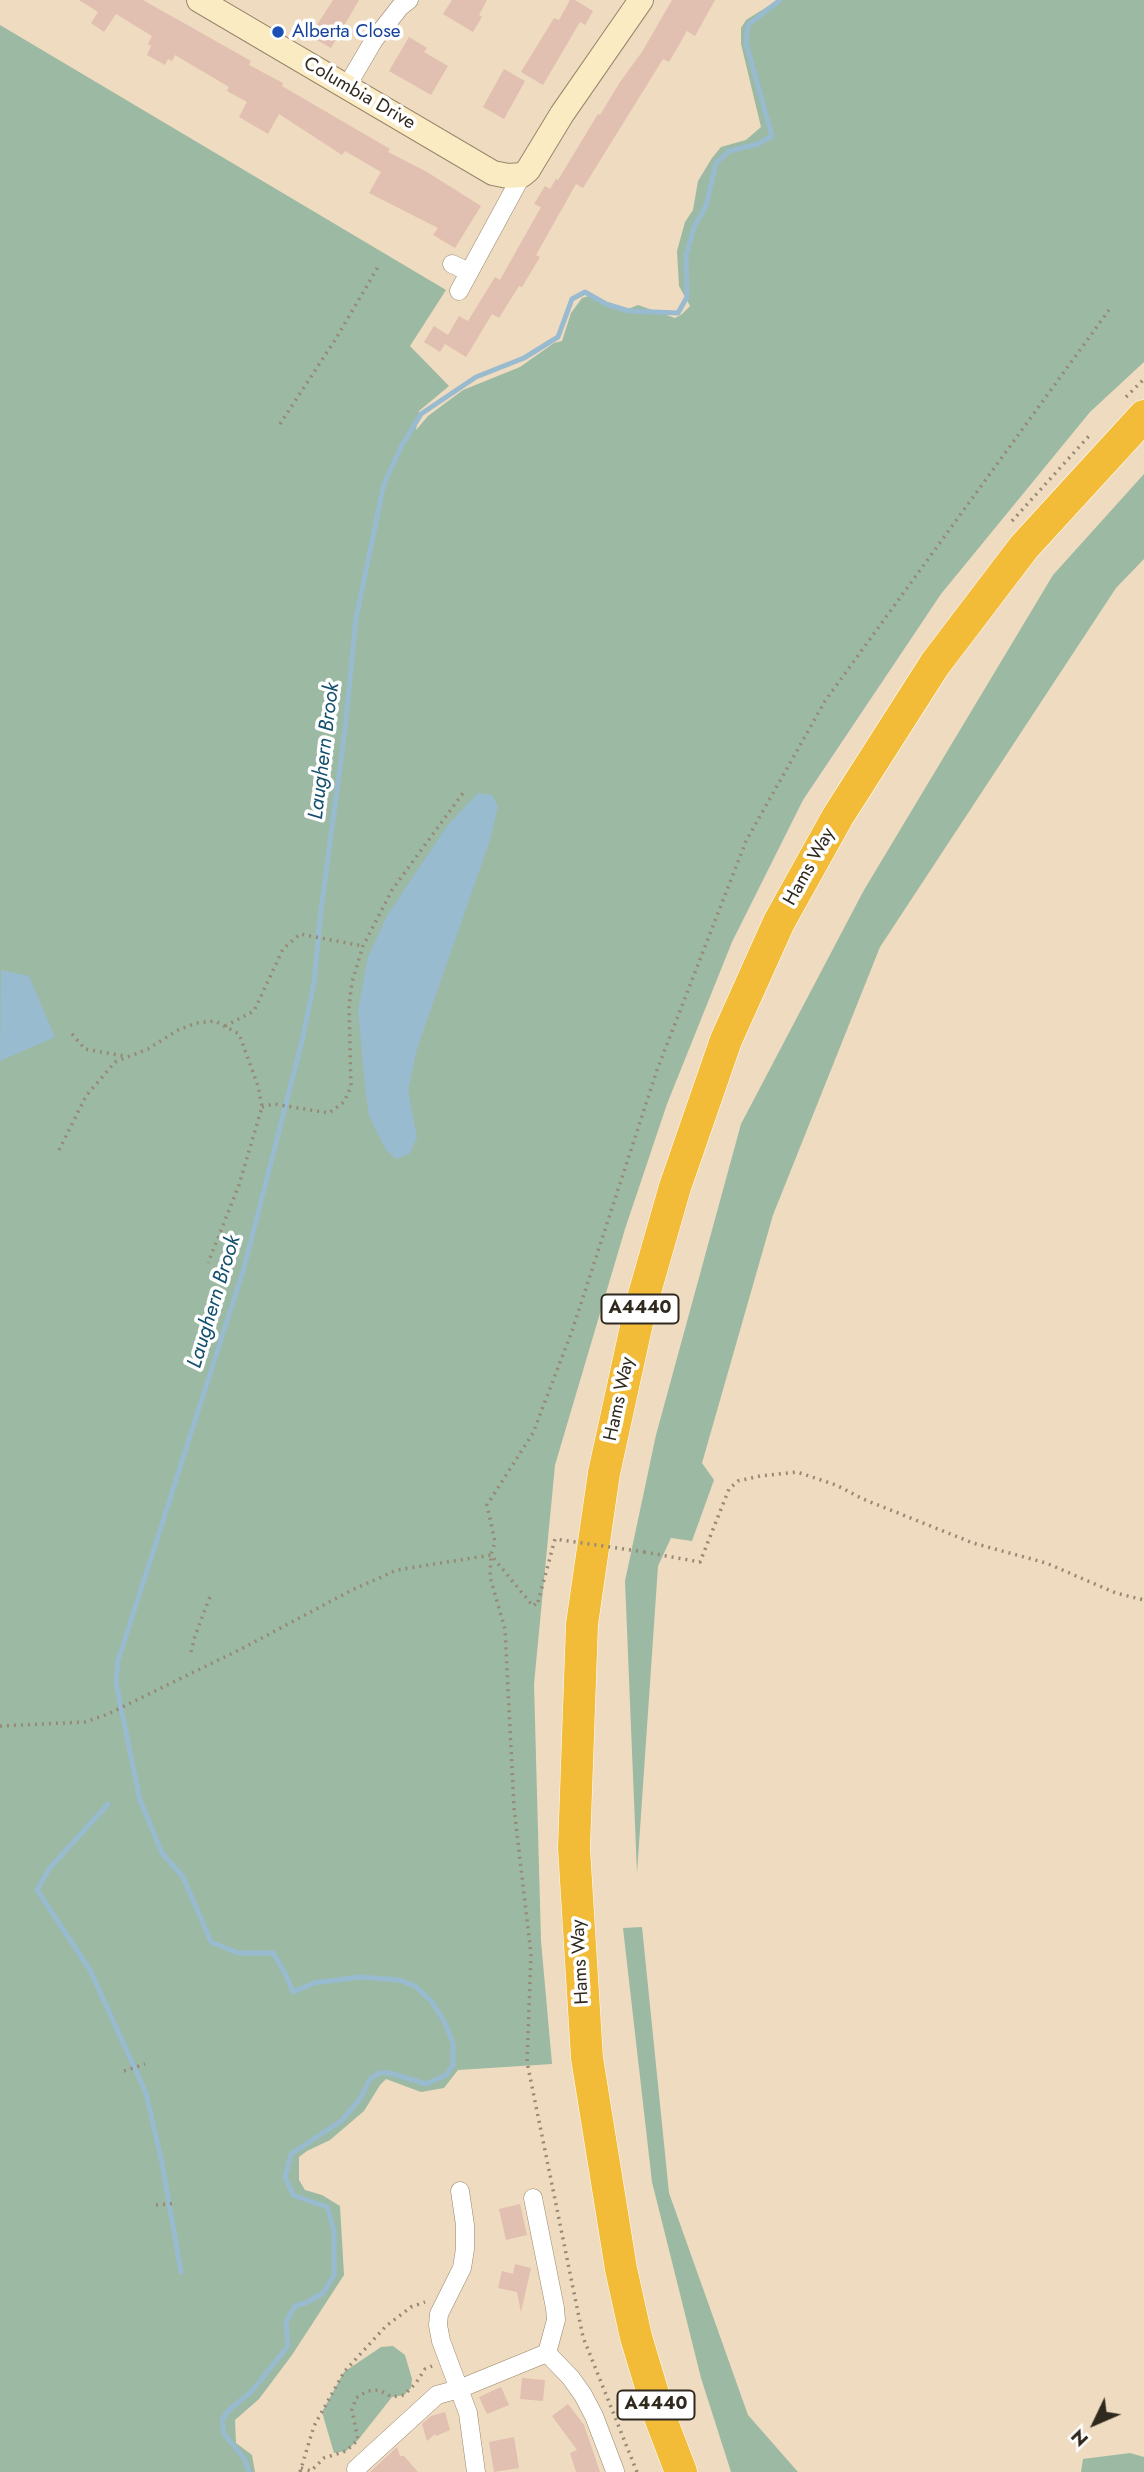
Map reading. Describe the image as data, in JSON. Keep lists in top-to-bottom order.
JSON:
{
  "streets": {
    "highway": ["Hams Way", "A4440"],
    "street": ["Columbia Drive"]
  },
  "water": ["Laughern Brook"],
  "places": ["Alberta Close"],
  "north": "bottom left"
}
